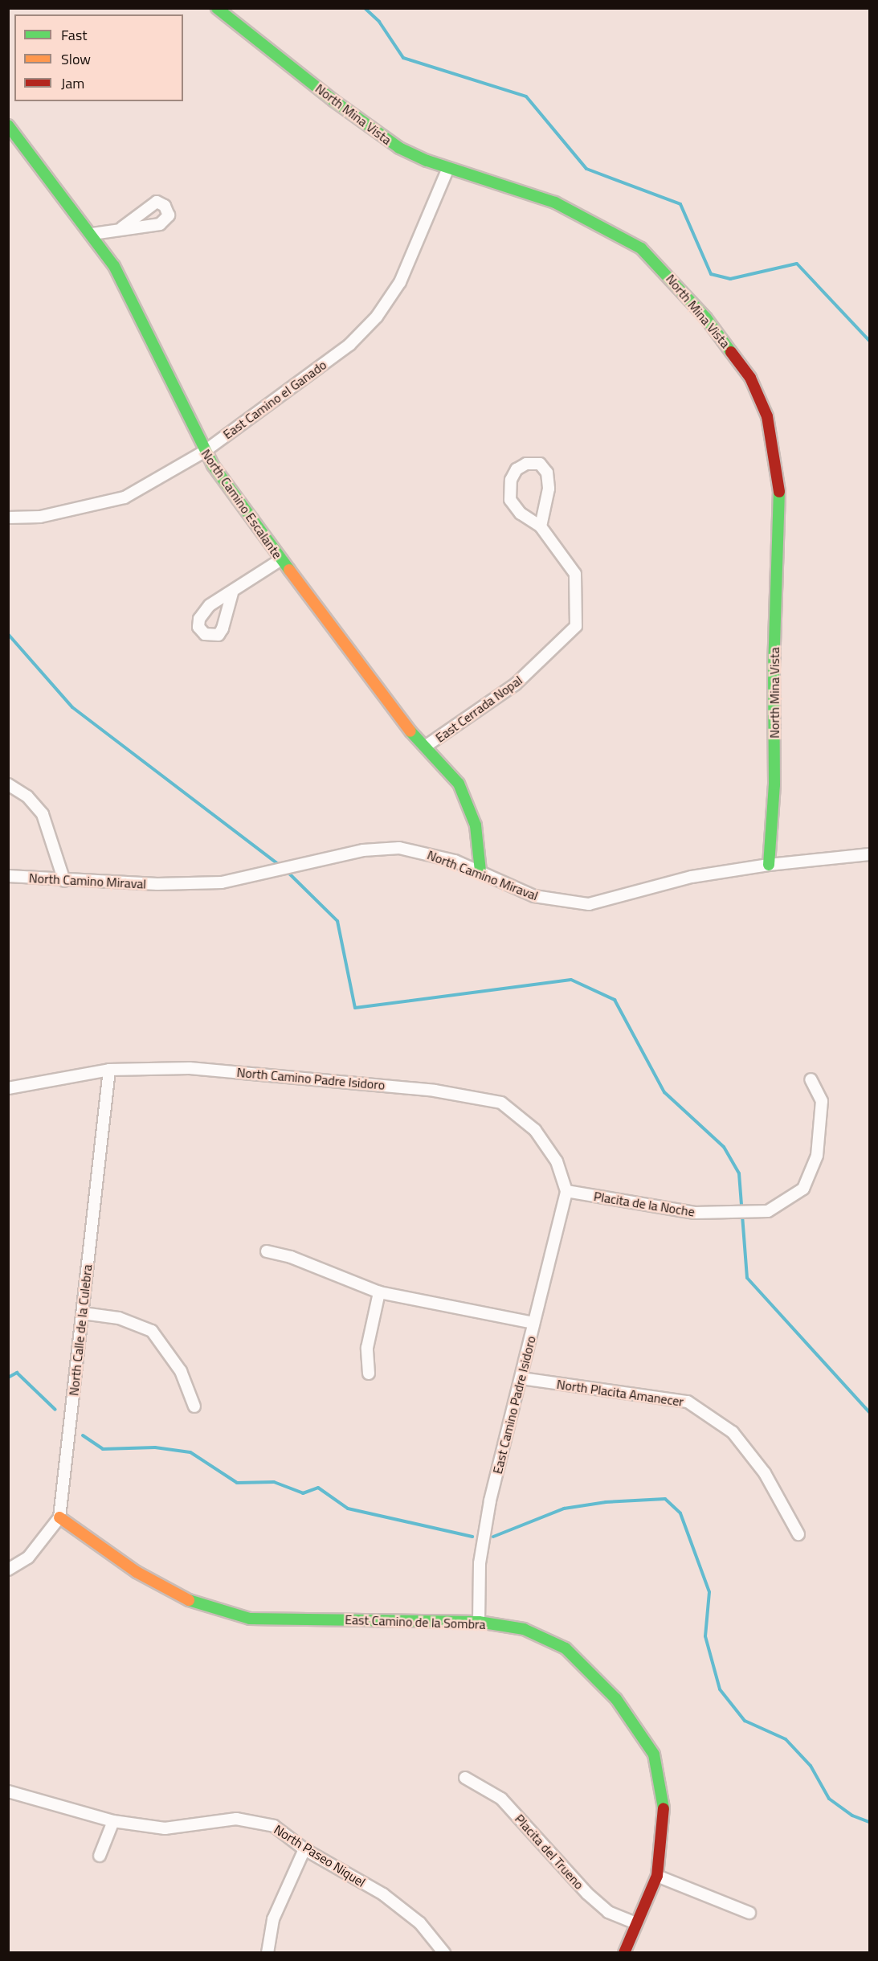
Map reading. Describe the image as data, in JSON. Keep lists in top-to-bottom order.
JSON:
{
  "streets": {
    "street": [
      "North Mina Vista",
      "East Camino el Ganado",
      "North Camino Escalante",
      "East Cerrada Nopal",
      "North Camino Miraval",
      "North Camino Padre Isidoro",
      "Placita de la Noche",
      "North Calle de la Culebra",
      "North Placita Amanecer",
      "East Camino Padre Isidoro",
      "East Camino de la Sombra",
      "Placita del Trueno",
      "North Paseo Niquel"
    ]
  },
  "crossings": [
    ["North Mina Vista", "East Camino el Ganado"],
    ["North Mina Vista", "North Camino Miraval"],
    ["East Camino el Ganado", "North Camino Escalante"],
    ["North Camino Escalante", "East Cerrada Nopal"],
    ["North Camino Escalante", "North Camino Miraval"],
    ["North Camino Padre Isidoro", "Placita de la Noche"],
    ["North Camino Padre Isidoro", "North Calle de la Culebra"],
    ["North Camino Padre Isidoro", "East Camino Padre Isidoro"],
    ["Placita de la Noche", "East Camino Padre Isidoro"],
    ["North Calle de la Culebra", "East Camino de la Sombra"],
    ["North Placita Amanecer", "East Camino Padre Isidoro"],
    ["East Camino Padre Isidoro", "East Camino de la Sombra"],
    ["East Camino de la Sombra", "Placita del Trueno"]
  ],
  "legend": ["Fast", "Slow", "Jam"]
}
